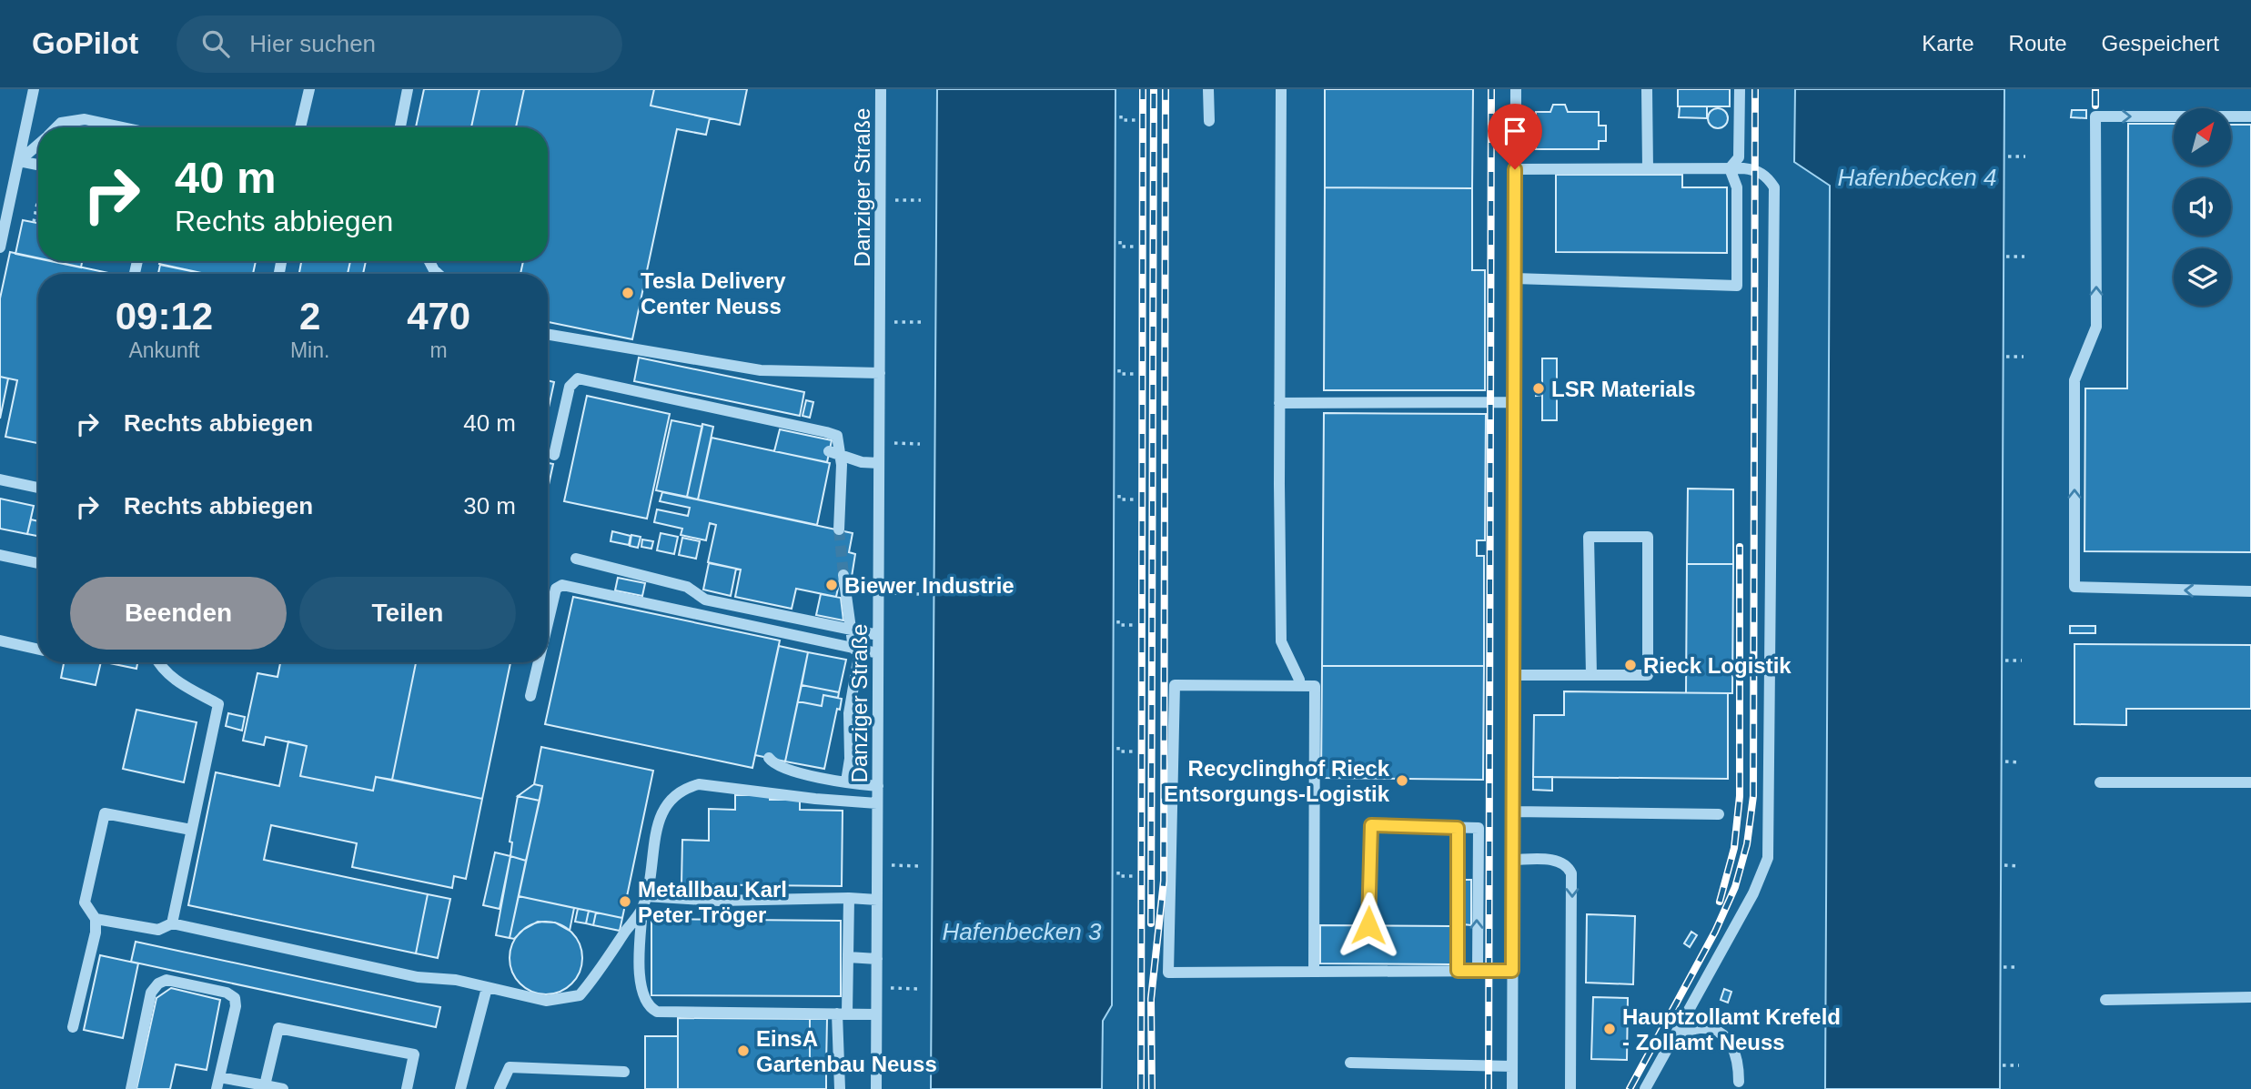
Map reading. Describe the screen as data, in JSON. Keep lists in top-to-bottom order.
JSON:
{
  "streets": {
    "street": ["Danziger Straße"]
  },
  "water": ["Hafenbecken 4", "Hafenbecken 3"],
  "places": [
    "Tesla Delivery Center Neuss",
    "LSR Materials",
    "Biewer Industrie",
    "Rieck Logistik",
    "Recyclinghof Rieck Entsorgungs-Logistik",
    "Metallbau Karl Peter Tröger",
    "Hauptzollamt Krefeld - Zollamt Neuss",
    "EinsA Gartenbau Neuss"
  ],
  "north": "top right",
  "page": {
    "header": "GoPilot",
    "search": "Hier suchen",
    "nav": ["Karte", "Route", "Gespeichert"],
    "turn": ["40 m", "Rechts abbiegen"],
    "eta": [
      "09:12",
      "Ankunft",
      "2",
      "Min.",
      "470",
      "m"
    ],
    "list": [
      {
        "name": "Rechts abbiegen",
        "value": "40 m"
      },
      {
        "name": "Rechts abbiegen",
        "value": "30 m"
      }
    ],
    "buttons": ["Beenden", "Teilen"]
  }
}
